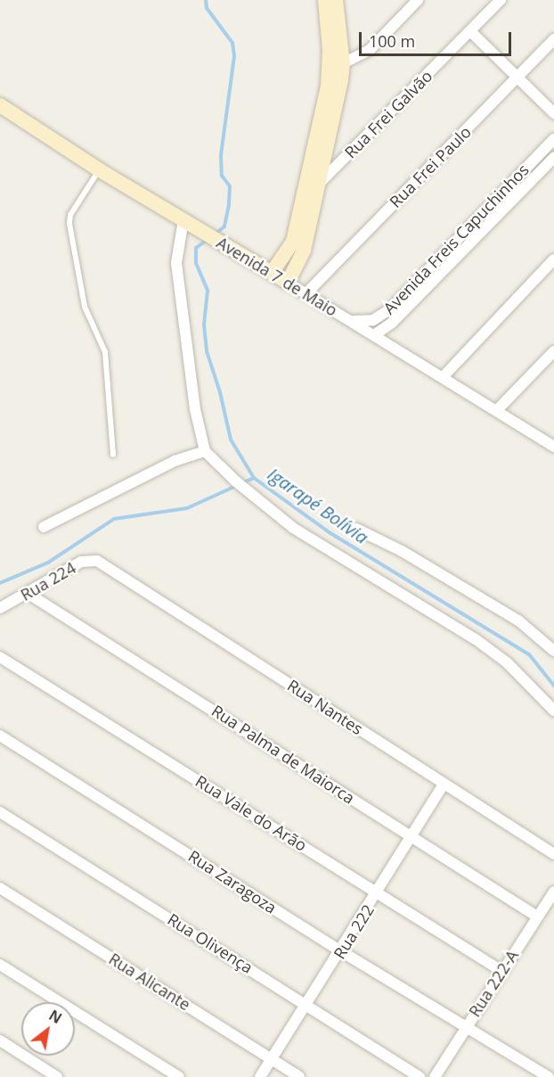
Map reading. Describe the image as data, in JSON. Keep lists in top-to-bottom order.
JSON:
{
  "streets": {
    "street": [
      "Rua Frei Galvão",
      "Rua Frei Paulo",
      "Avenida Freis Capuchinhos",
      "Avenida 7 de Maio",
      "Rua 224",
      "Rua Nantes",
      "Rua Palma de Maiorca",
      "Rua Vale do Arão",
      "Rua Zaragoza",
      "Rua 222",
      "Rua Olivença",
      "Rua Alicante",
      "Rua 222-A"
    ]
  },
  "crossings": [
    ["Rua Frei Paulo", "Avenida 7 de Maio"],
    ["Avenida Freis Capuchinhos", "Avenida 7 de Maio"],
    ["Rua 224", "Rua Nantes"],
    ["Rua 224", "Rua Palma de Maiorca"],
    ["Rua Nantes", "Rua 222"],
    ["Rua Palma de Maiorca", "Rua 222"],
    ["Rua Palma de Maiorca", "Rua 222-A"],
    ["Rua Vale do Arão", "Rua 222"],
    ["Rua Vale do Arão", "Rua 222-A"],
    ["Rua Zaragoza", "Rua 222"],
    ["Rua Zaragoza", "Rua 222-A"],
    ["Rua 222", "Rua Olivença"],
    ["Rua 222", "Rua Alicante"]
  ],
  "water": ["Igarapé Bolívia"],
  "scale_bar": "100 m",
  "north": "top right"
}
